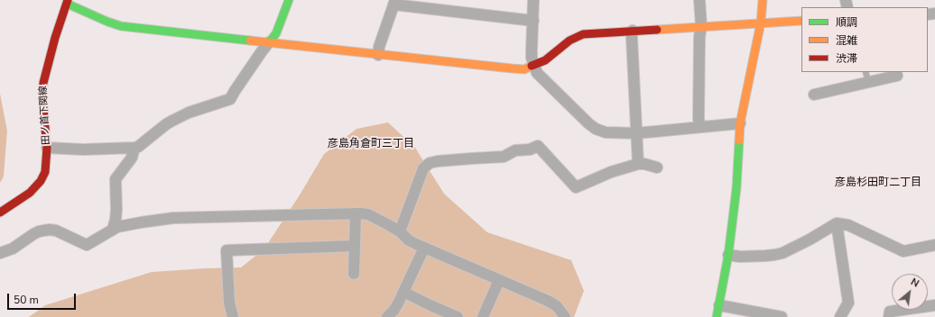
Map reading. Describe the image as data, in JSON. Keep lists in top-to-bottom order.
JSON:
{
  "streets": {
    "street": ["田ノ首下関線"]
  },
  "districts": ["彦島角倉町三丁目", "彦島杉田町二丁目"],
  "legend": ["順調", "混雑", "渋滞"],
  "scale_bar": "50 m",
  "north": "top right"
}
